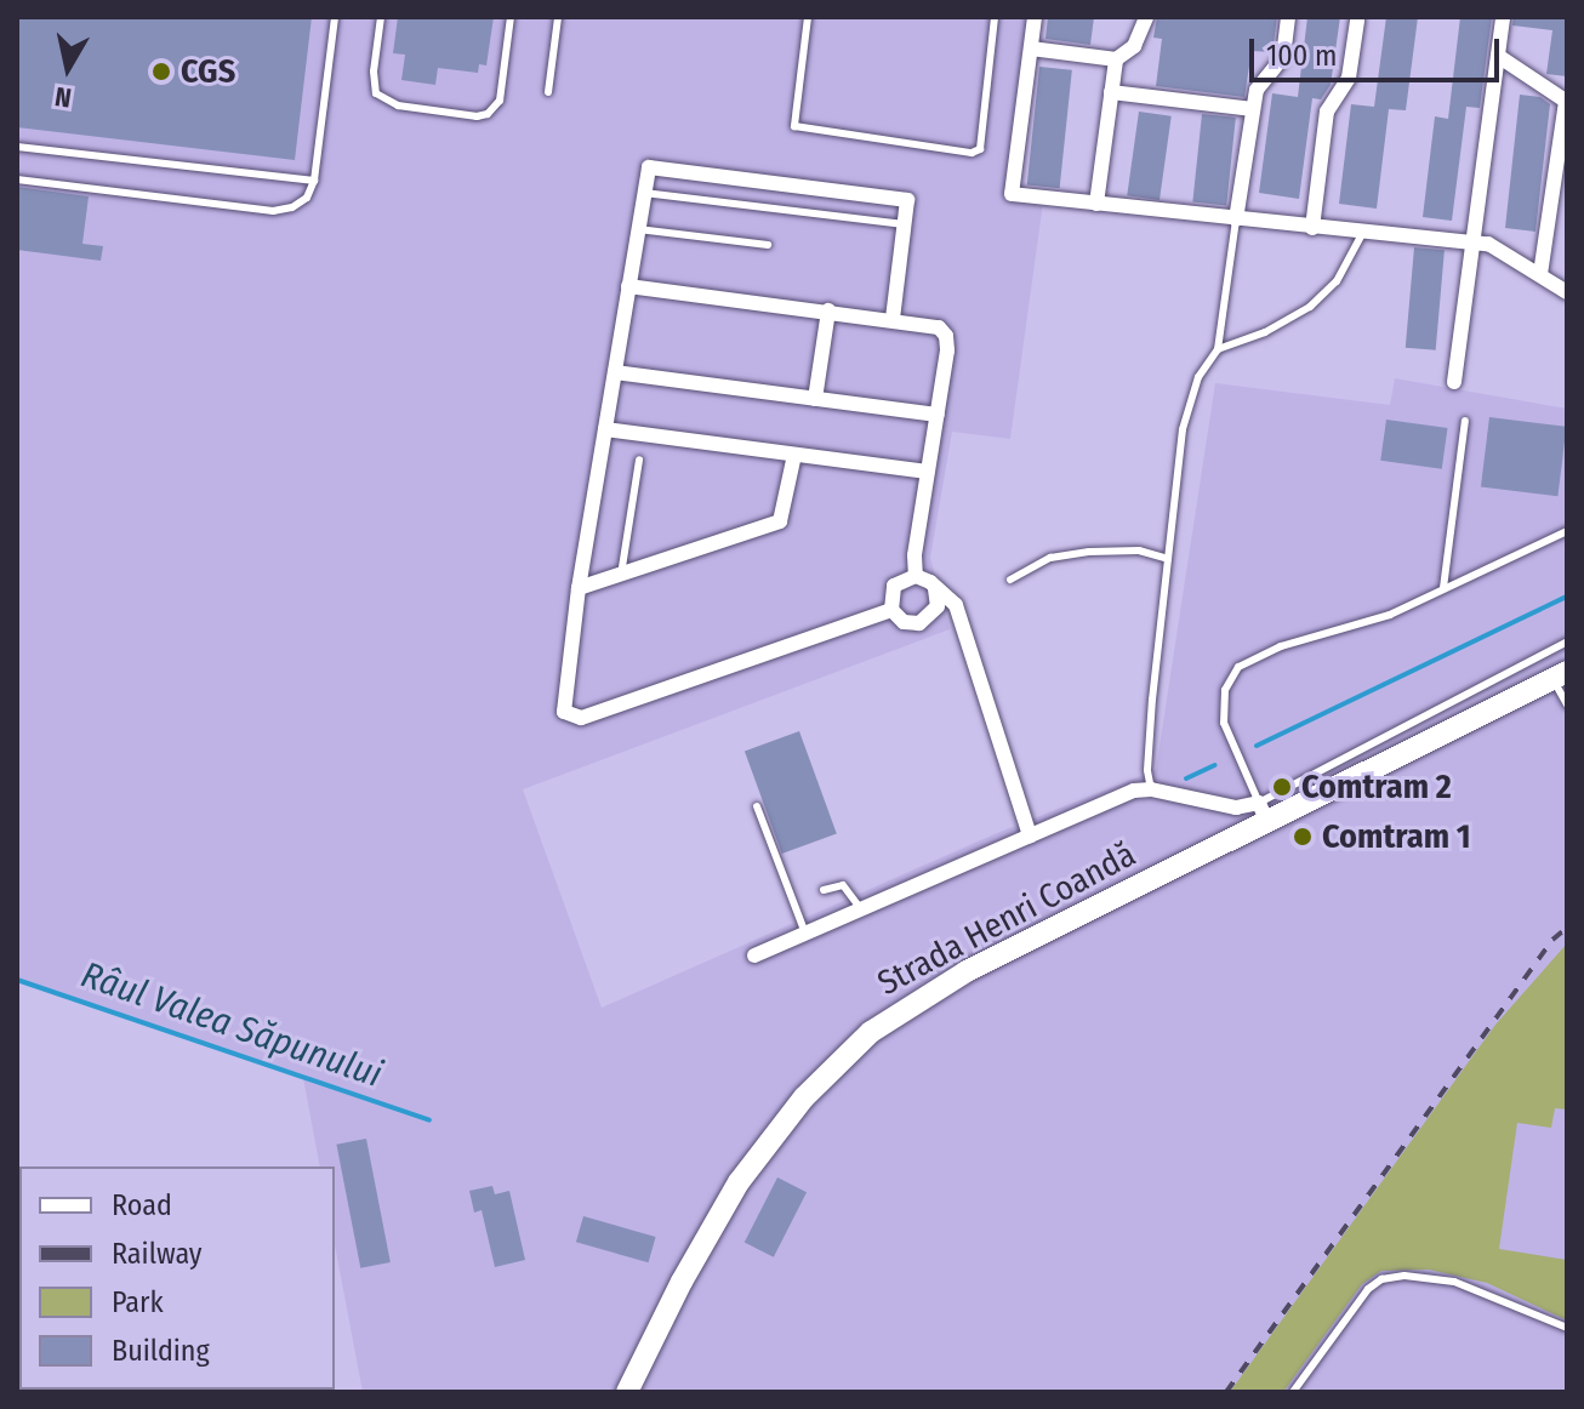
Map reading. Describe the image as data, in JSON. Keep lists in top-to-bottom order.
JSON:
{
  "streets": {
    "main road": ["Strada Henri Coandă"]
  },
  "water": ["Râul Valea Săpunului"],
  "places": ["CGS", "Comtram 2", "Comtram 1"],
  "legend": [
    "Road",
    "Railway",
    "Park",
    "Building"
  ],
  "scale_bar": "100 m",
  "north": "bottom"
}
